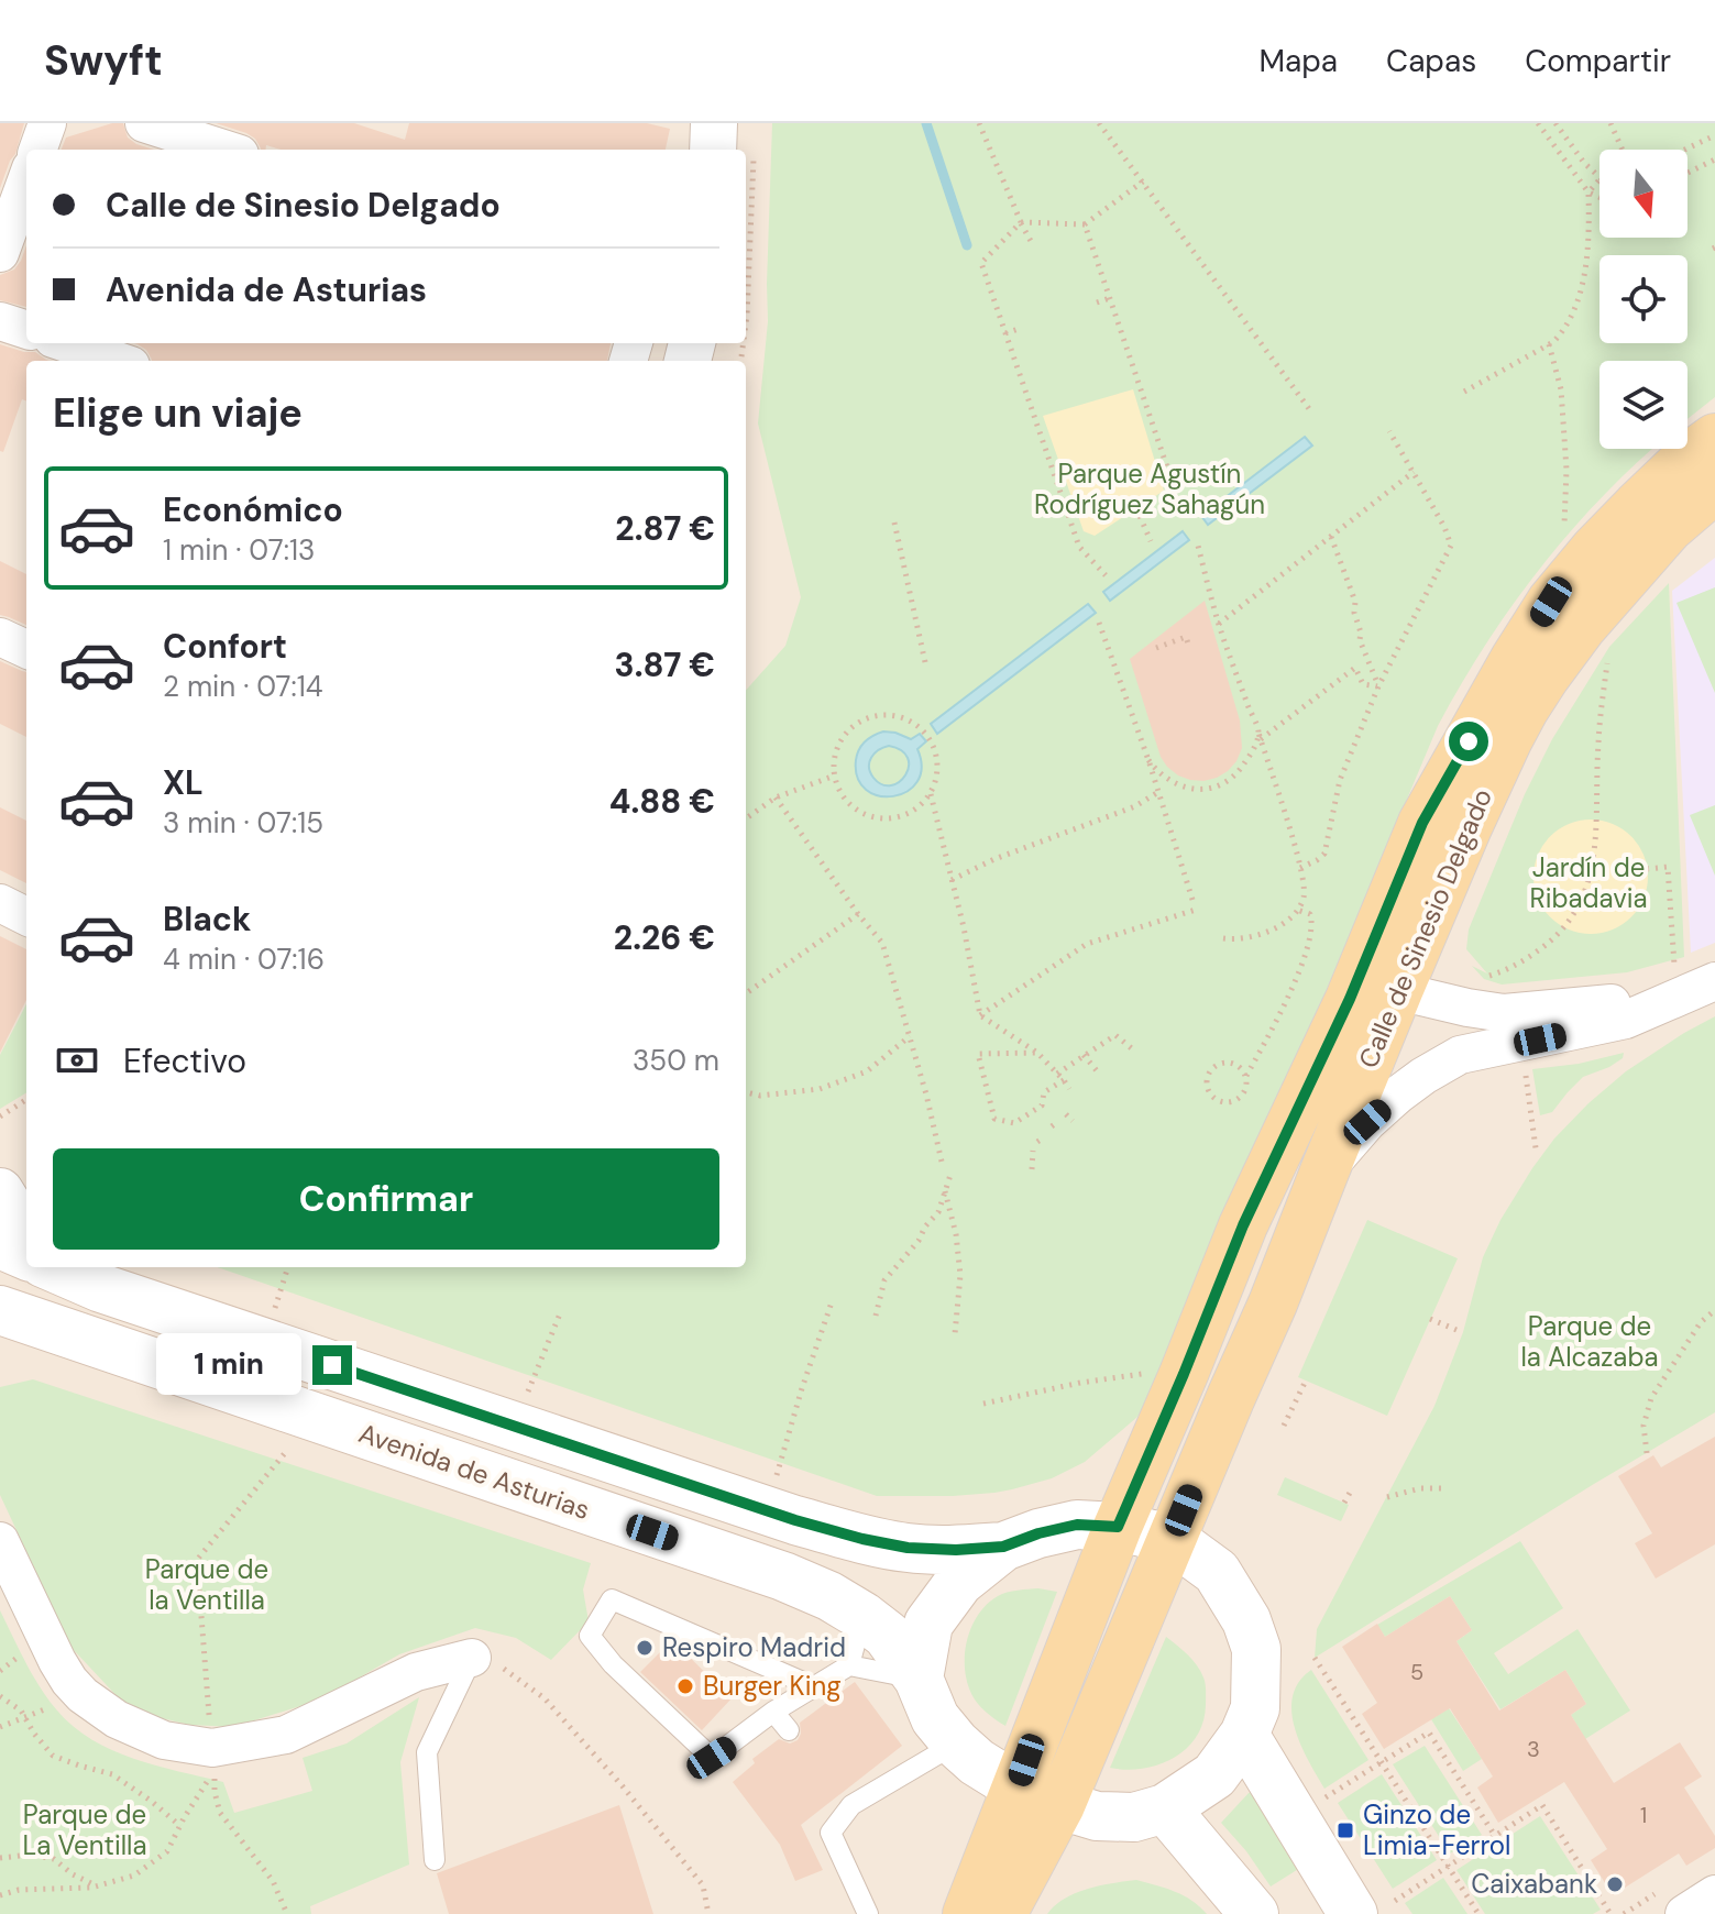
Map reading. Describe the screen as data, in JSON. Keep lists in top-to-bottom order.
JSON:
{
  "streets": {
    "main road": ["Calle de Sinesio Delgado", "Avenida de Asturias"]
  },
  "parks": [
    "Parque Agustín Rodríguez Sahagún",
    "Jardín de Ribadavia",
    "Parque de la Alcazaba",
    "Parque de la Ventilla",
    "Parque de La Ventilla"
  ],
  "places": {
    "other": ["Respiro Madrid", "Burger King", "Caixabank"],
    "transit": ["Ginzo de Limia-Ferrol"]
  },
  "house_numbers": ["5", "3", "1"],
  "north": "bottom",
  "page": {
    "header": "Swyft",
    "nav": ["Mapa", "Capas", "Compartir"],
    "banner": ["Calle de Sinesio Delgado", "Avenida de Asturias"],
    "heading": "Elige un viaje",
    "list": [
      {
        "name": "Económico",
        "note": "1 min · 07:13",
        "value": "2.87 €"
      },
      {
        "name": "Confort",
        "note": "2 min · 07:14",
        "value": "3.87 €"
      },
      {
        "name": "XL",
        "note": "3 min · 07:15",
        "value": "4.88 €"
      },
      {
        "name": "Black",
        "note": "4 min · 07:16",
        "value": "2.26 €"
      }
    ],
    "pay": ["Efectivo", "350 m"],
    "buttons": "Confirmar",
    "bubble": "1 min"
  }
}
